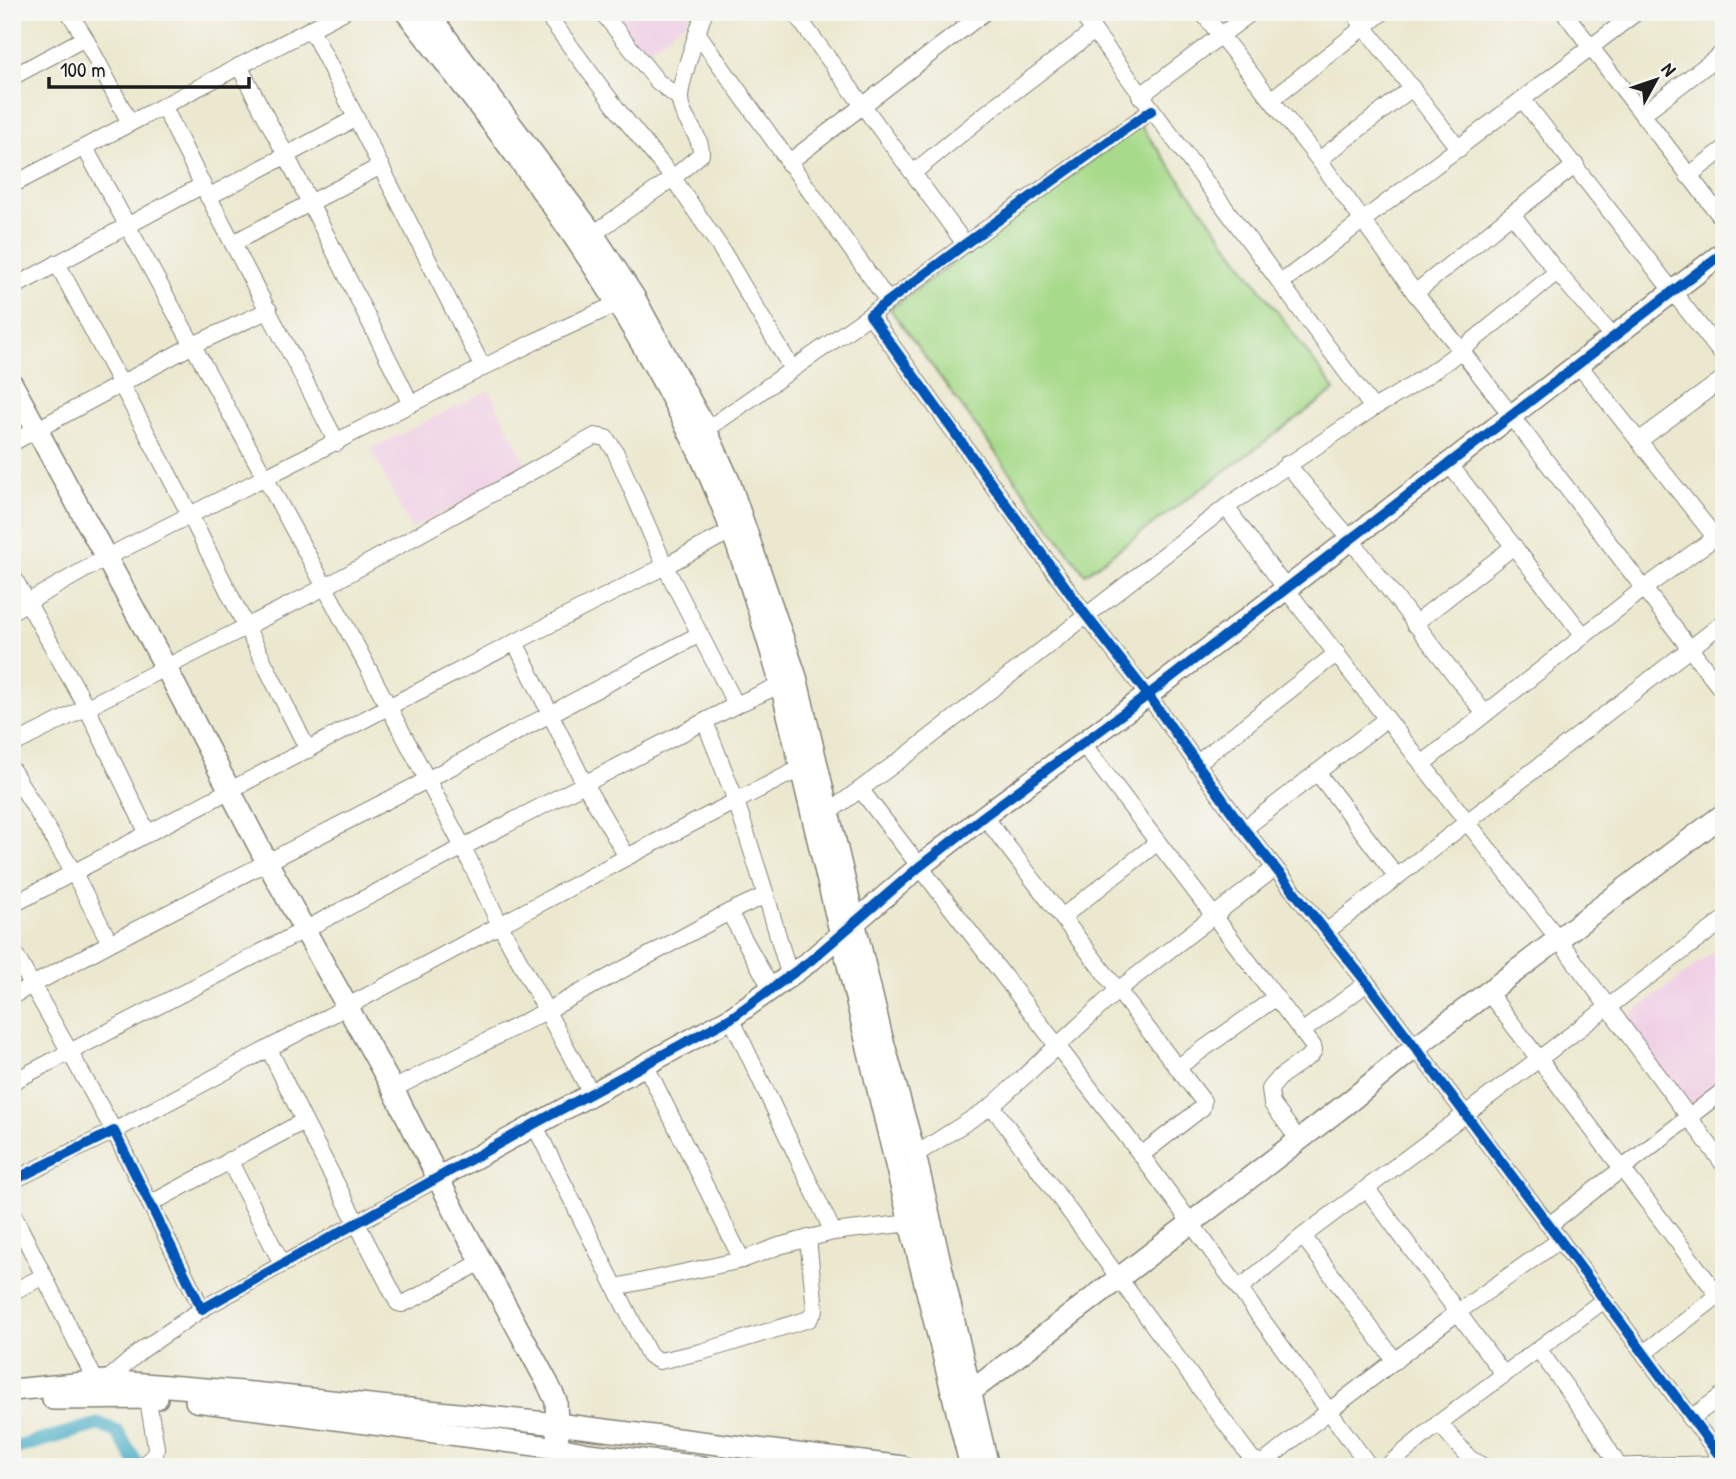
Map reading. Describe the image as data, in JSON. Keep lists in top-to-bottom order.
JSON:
{
  "scale_bar": "100 m",
  "north": "top right"
}
